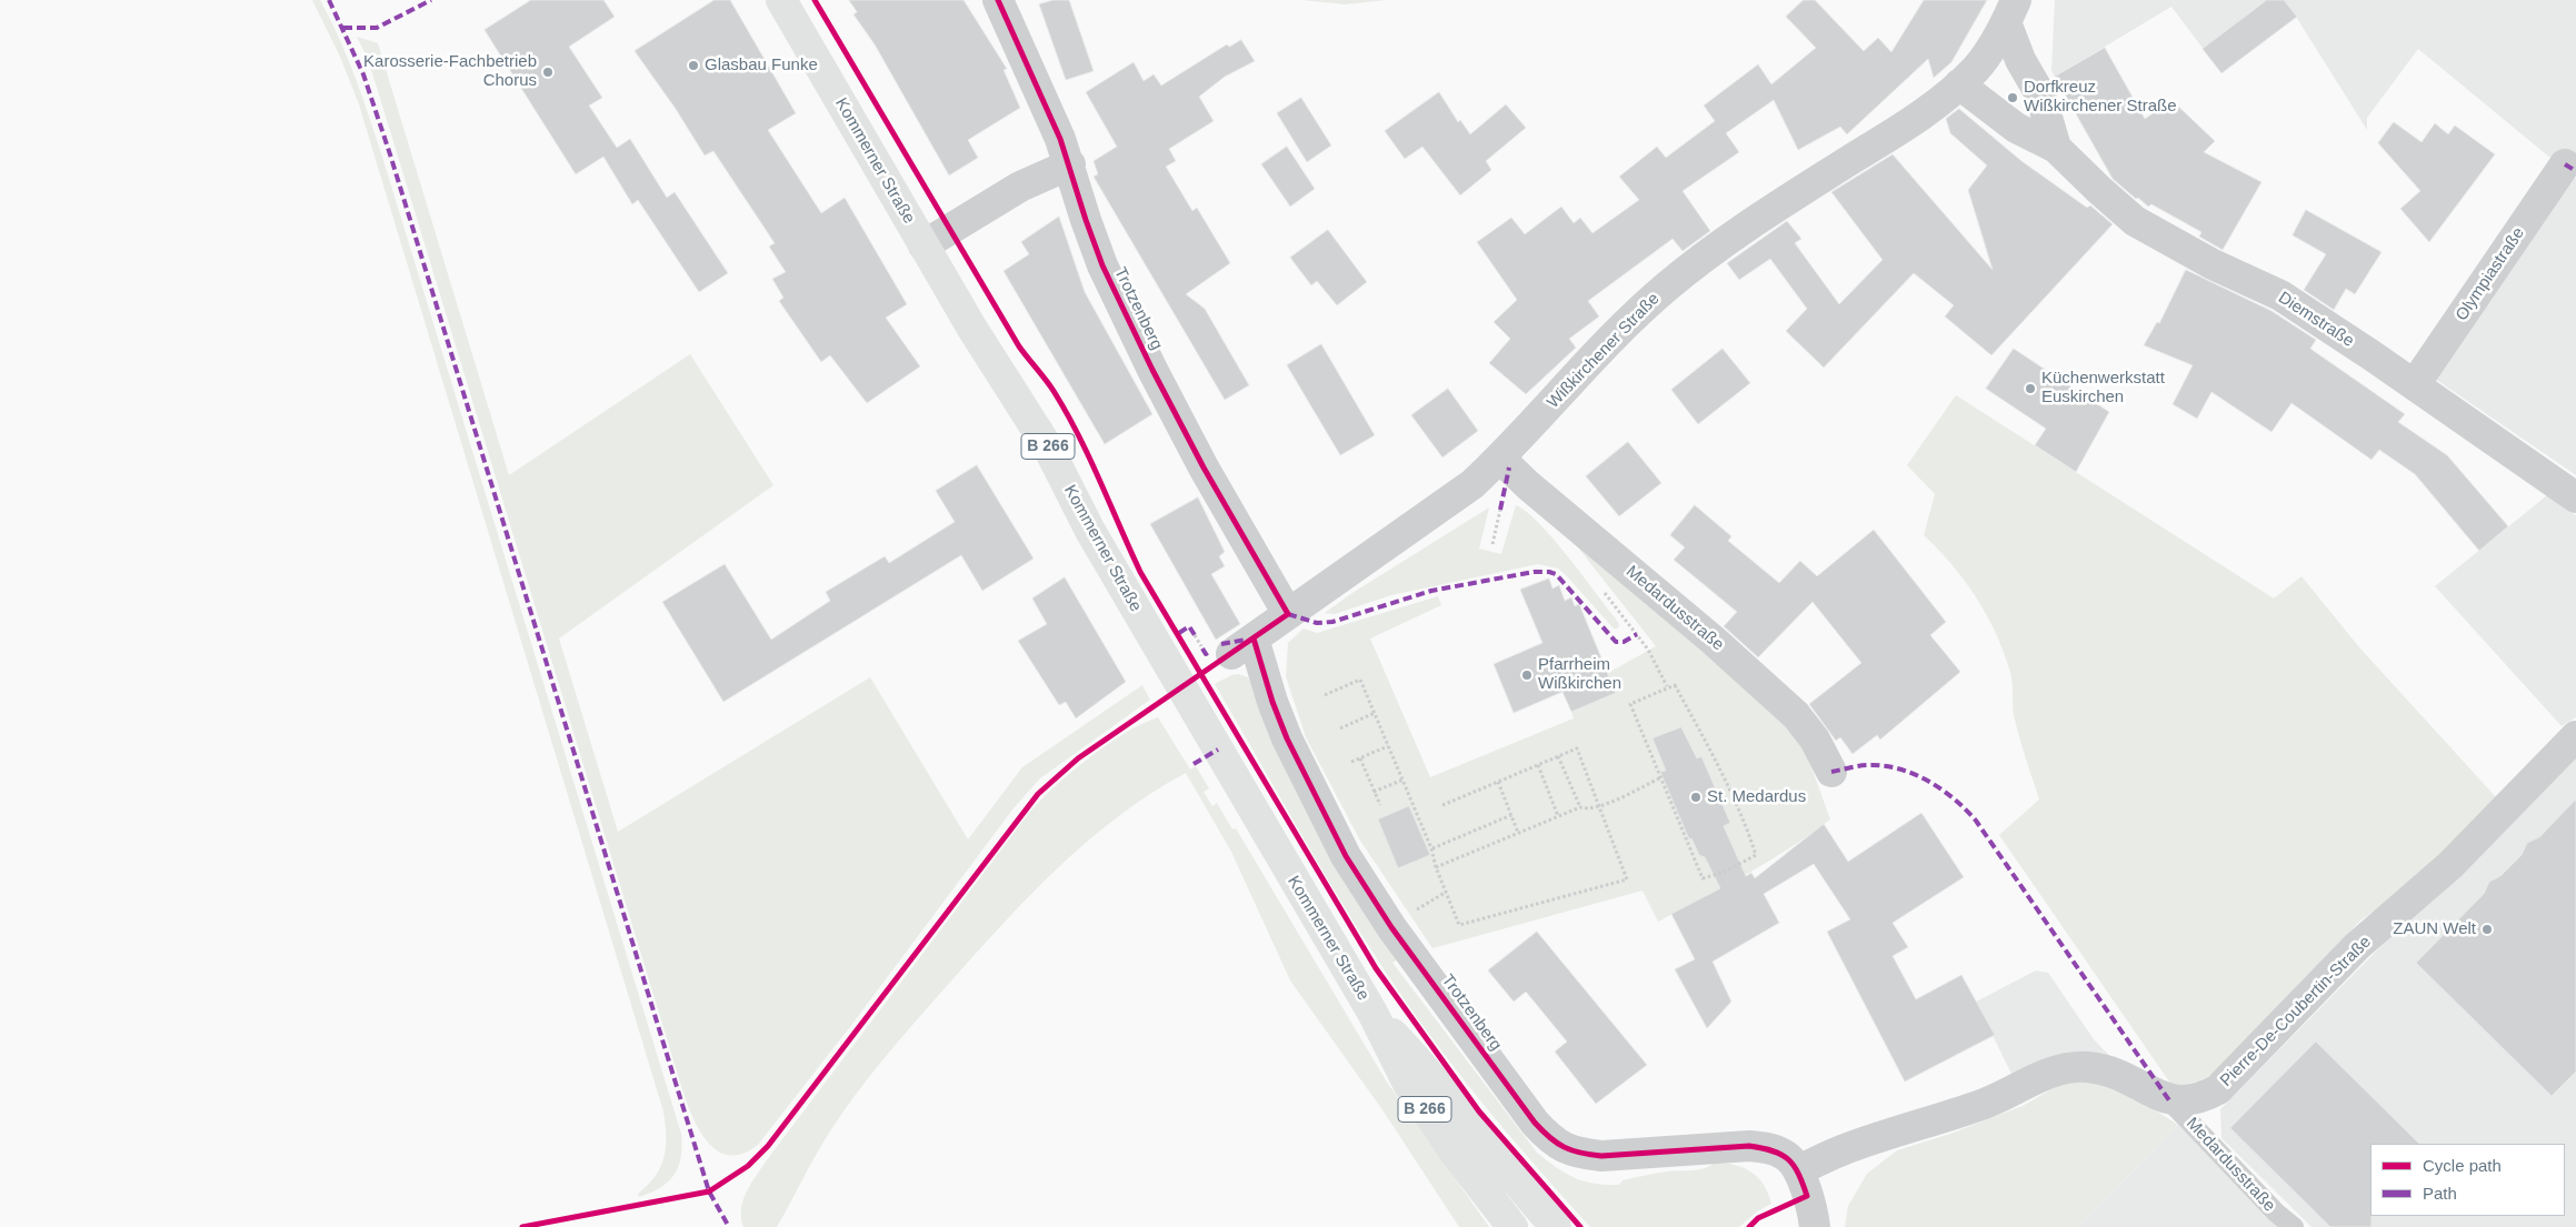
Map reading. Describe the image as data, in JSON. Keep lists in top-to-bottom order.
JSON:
{
  "streets": {
    "main road": ["Kommerner Straße", "B 266"],
    "street": [
      "Olympiastraße",
      "Trotzenberg",
      "Diemstraße",
      "Wißkirchener Straße",
      "Medardusstraße",
      "Pierre-De-Coubertin-Straße"
    ]
  },
  "crossings": [
    ["Olympiastraße", "Diemstraße"],
    ["Trotzenberg", "Wißkirchener Straße"],
    ["Diemstraße", "Wißkirchener Straße"],
    ["Wißkirchener Straße", "Medardusstraße"],
    ["Medardusstraße", "Pierre-De-Coubertin-Straße"]
  ],
  "places": [
    "Glasbau Funke",
    "Karosserie-Fachbetrieb Chorus",
    "Dorfkreuz Wißkirchener Straße",
    "Küchenwerkstatt Euskirchen",
    "Pfarrheim Wißkirchen",
    "St. Medardus",
    "ZAUN Welt"
  ],
  "legend": ["Cycle path", "Path"]
}
